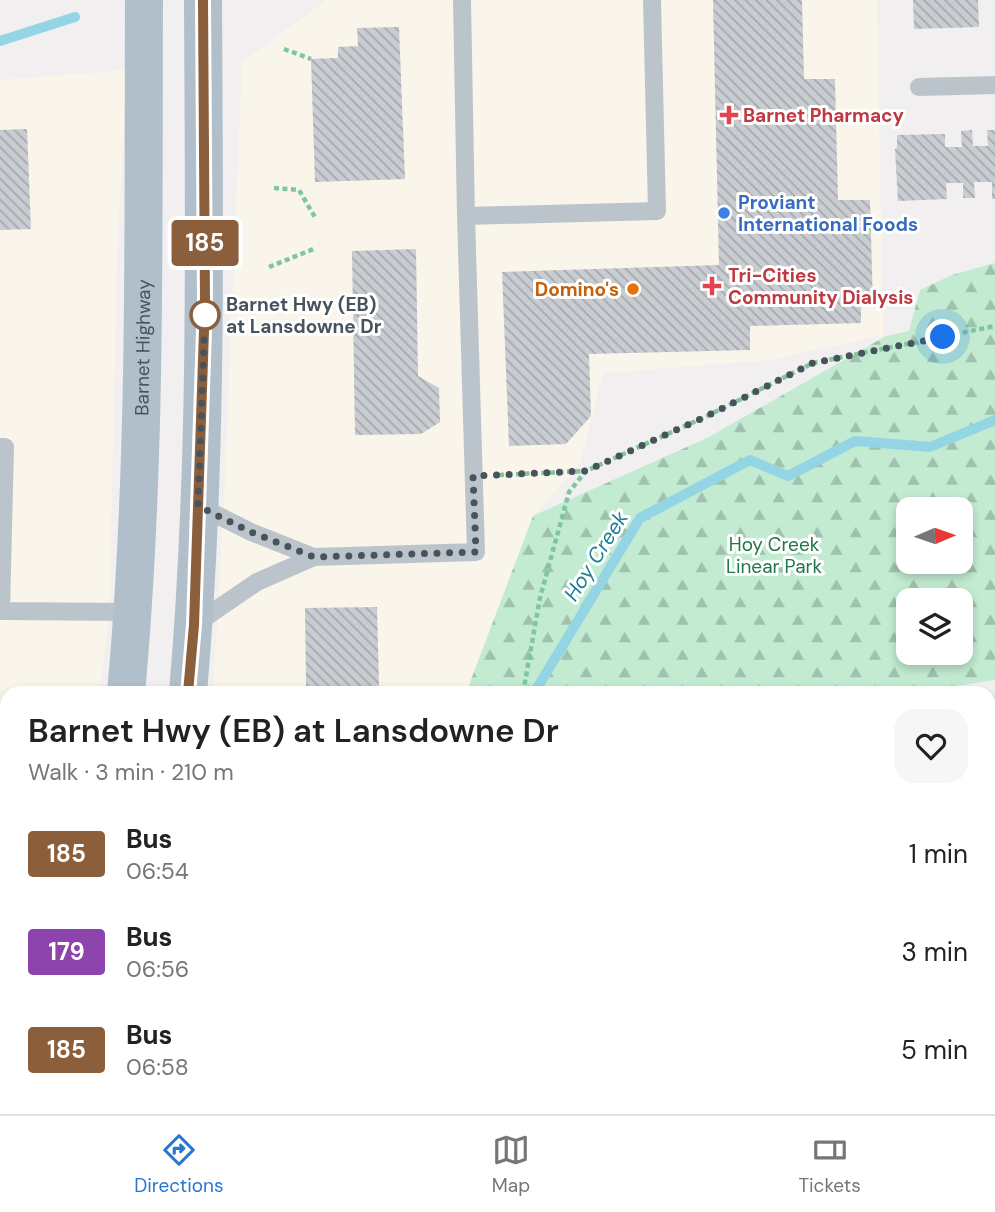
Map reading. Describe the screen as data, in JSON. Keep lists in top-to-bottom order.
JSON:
{
  "streets": {
    "main road": ["Barnet Highway"]
  },
  "water": ["Hoy Creek"],
  "parks": ["Hoy Creek Linear Park"],
  "places": {
    "health": ["Barnet Pharmacy", "Tri-Cities Community Dialysis"],
    "other": ["Proviant International Foods", "Domino's", "Barnet Hwy (EB) at Lansdowne Dr"]
  },
  "lines": ["bus line 185"],
  "north": "right",
  "page": {
    "on_map": "185",
    "heading": ["Barnet Hwy (EB) at Lansdowne Dr", "Walk · 3 min · 210 m"],
    "list": [
      {
        "mark": "185",
        "name": "Bus",
        "note": "06:54",
        "value": "1 min"
      },
      {
        "mark": "179",
        "name": "Bus",
        "note": "06:56",
        "value": "3 min"
      },
      {
        "mark": "185",
        "name": "Bus",
        "note": "06:58",
        "value": "5 min"
      }
    ],
    "tabs": ["Directions", "Map", "Tickets"]
  }
}
